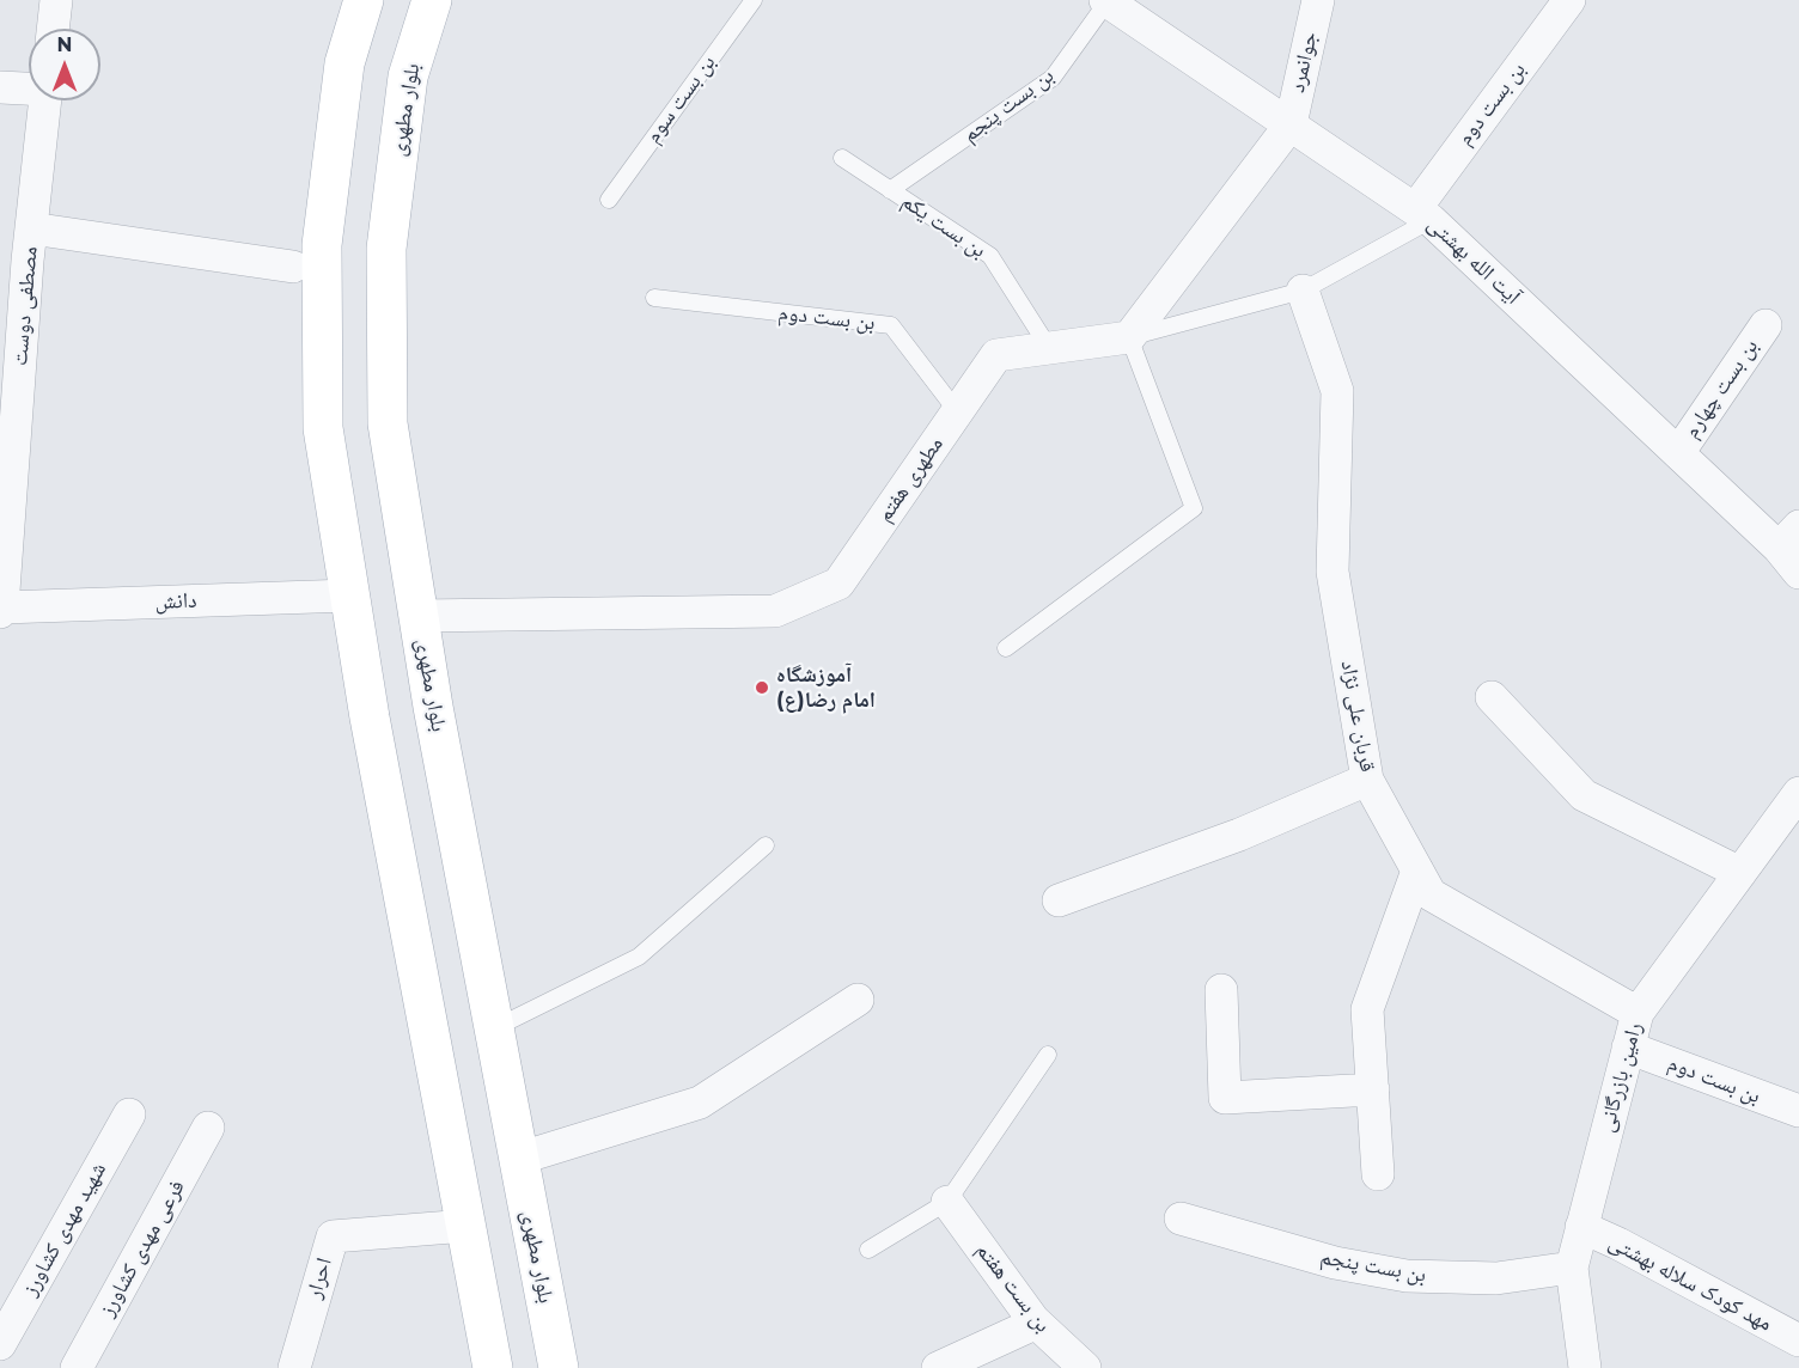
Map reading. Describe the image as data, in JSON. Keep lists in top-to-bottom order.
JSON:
{
  "streets": {
    "main road": ["بلوار مطهری"],
    "street": [
      "جوانمرد",
      "بن بست دوم",
      "بن بست پنجم",
      "آیت الله بهشتی",
      "مصطفی دوست",
      "بن بست چهارم",
      "مطهری هفتم",
      "دانش",
      "قربان علی نژاد",
      "رامین بازرگانی",
      "شهید مهدی کشاورز",
      "فرعی مهدی کشاورز",
      "احرار",
      "مهد کودک سلاله بهشتی",
      "بن بست هفتم"
    ],
    "lane": ["بن بست سوم", "بن بست یکم"]
  },
  "crossings": [
    ["جوانمرد", "آیت الله بهشتی"],
    ["بن بست دوم", "آیت الله بهشتی"],
    ["بن بست دوم", "مطهری هفتم"],
    ["بن بست دوم", "رامین بازرگانی"],
    ["بن بست پنجم", "بن بست یکم"],
    ["بن بست پنجم", "آیت الله بهشتی"],
    ["بن بست پنجم", "رامین بازرگانی"],
    ["بلوار مطهری", "مطهری هفتم"],
    ["بن بست یکم", "مطهری هفتم"],
    ["آیت الله بهشتی", "بن بست چهارم"],
    ["مصطفی دوست", "دانش"],
    ["قربان علی نژاد", "رامین بازرگانی"],
    ["رامین بازرگانی", "مهد کودک سلاله بهشتی"]
  ],
  "places": ["آموزشگاه امام رضا(ع)"],
  "north": "top"
}
